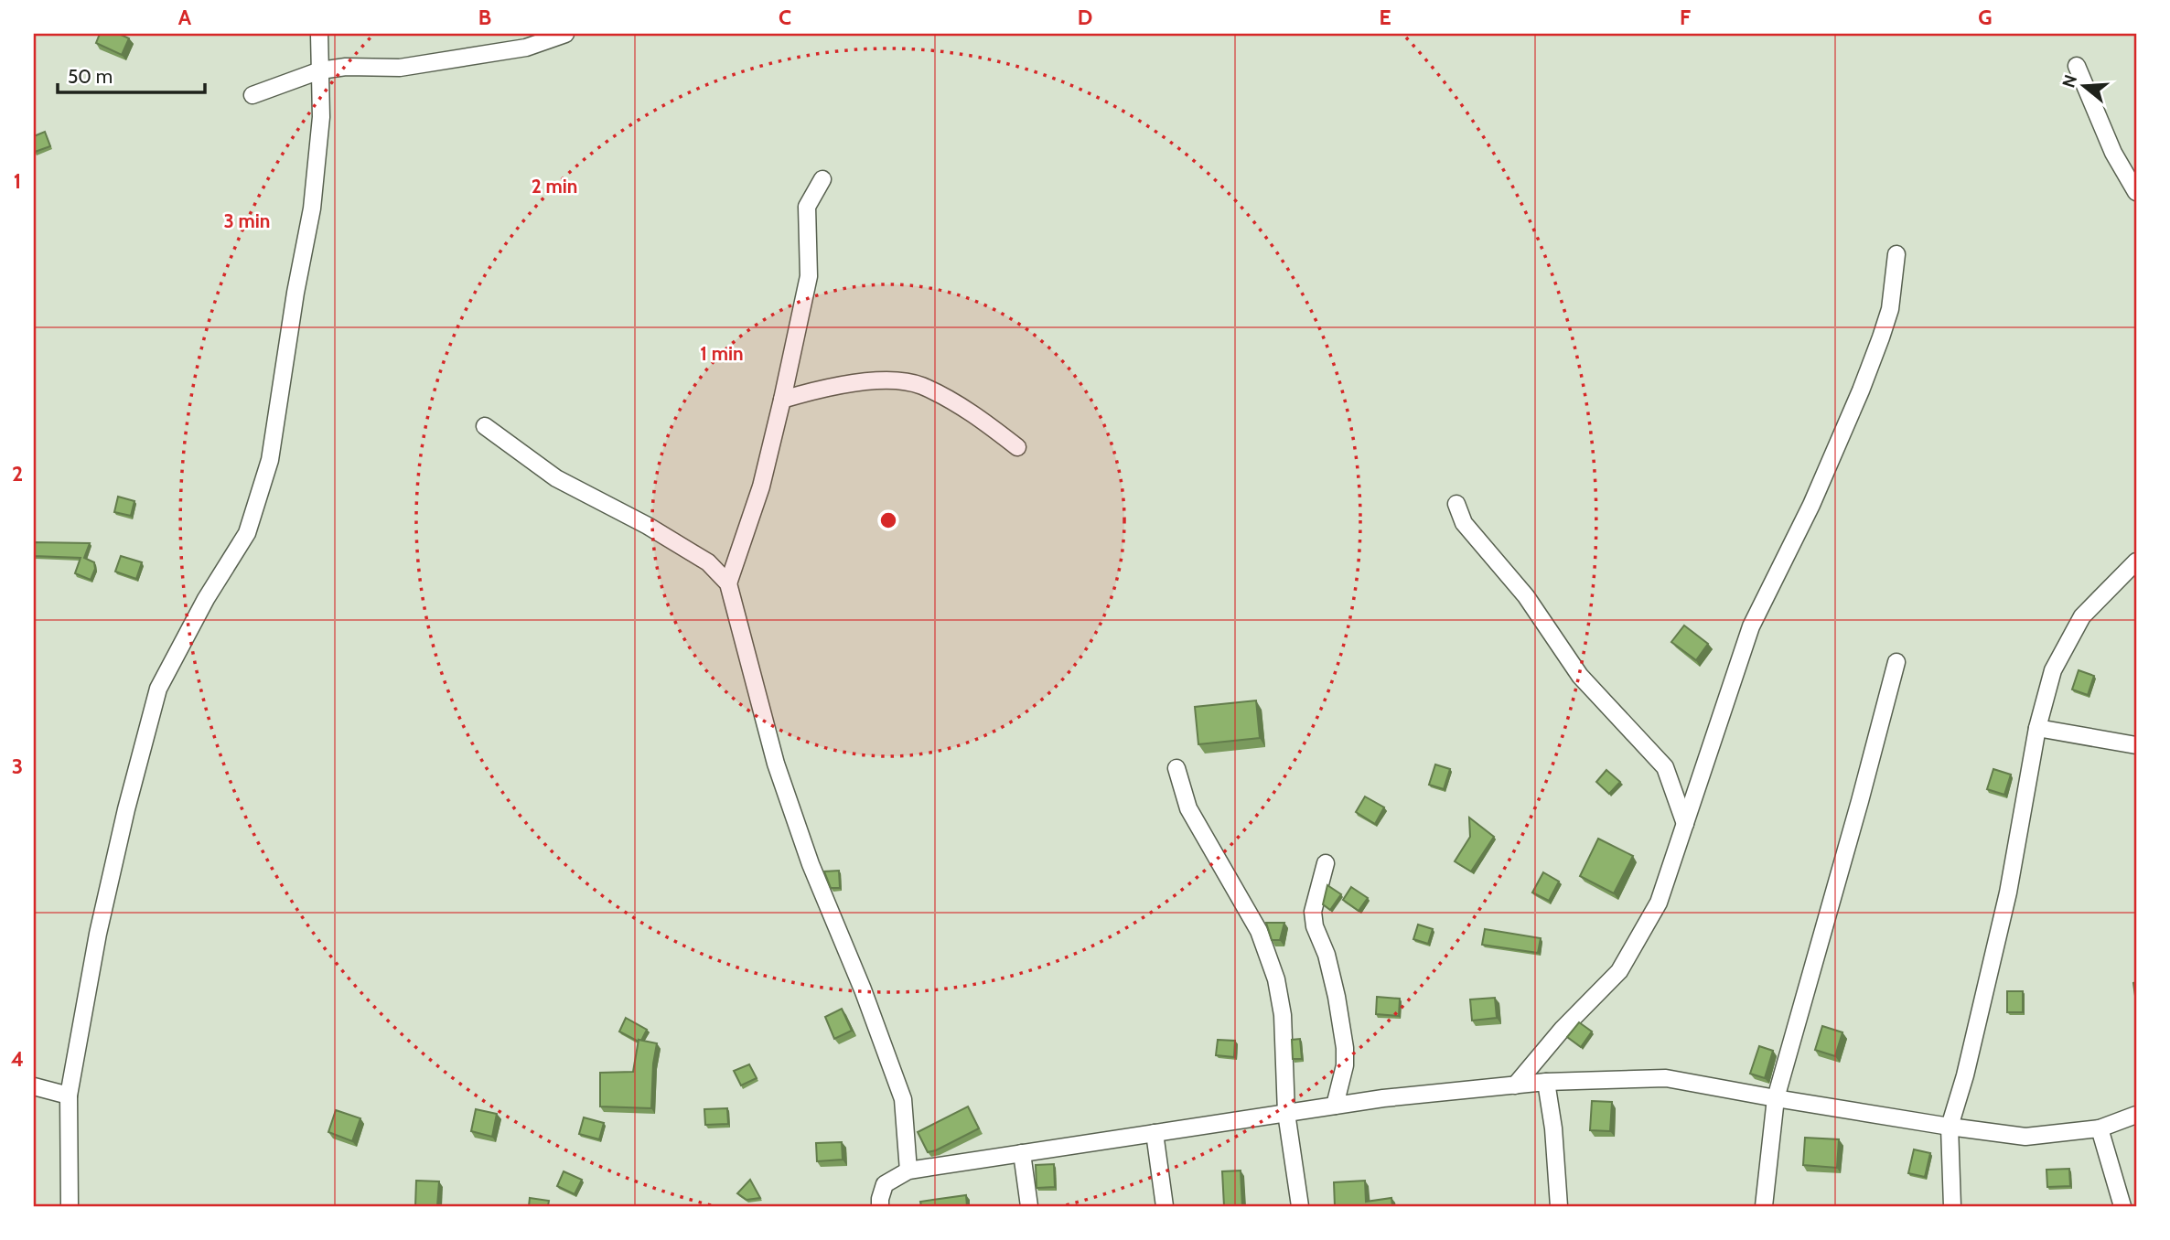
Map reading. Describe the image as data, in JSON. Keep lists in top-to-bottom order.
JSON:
{
  "scale_bar": "50 m",
  "north": "left",
  "grid": {
    "columns": [
      "A",
      "B",
      "C",
      "D",
      "E",
      "F",
      "G"
    ],
    "rows": [
      "1",
      "2",
      "3",
      "4"
    ]
  },
  "rings": ["2 min", "3 min", "1 min"]
}
